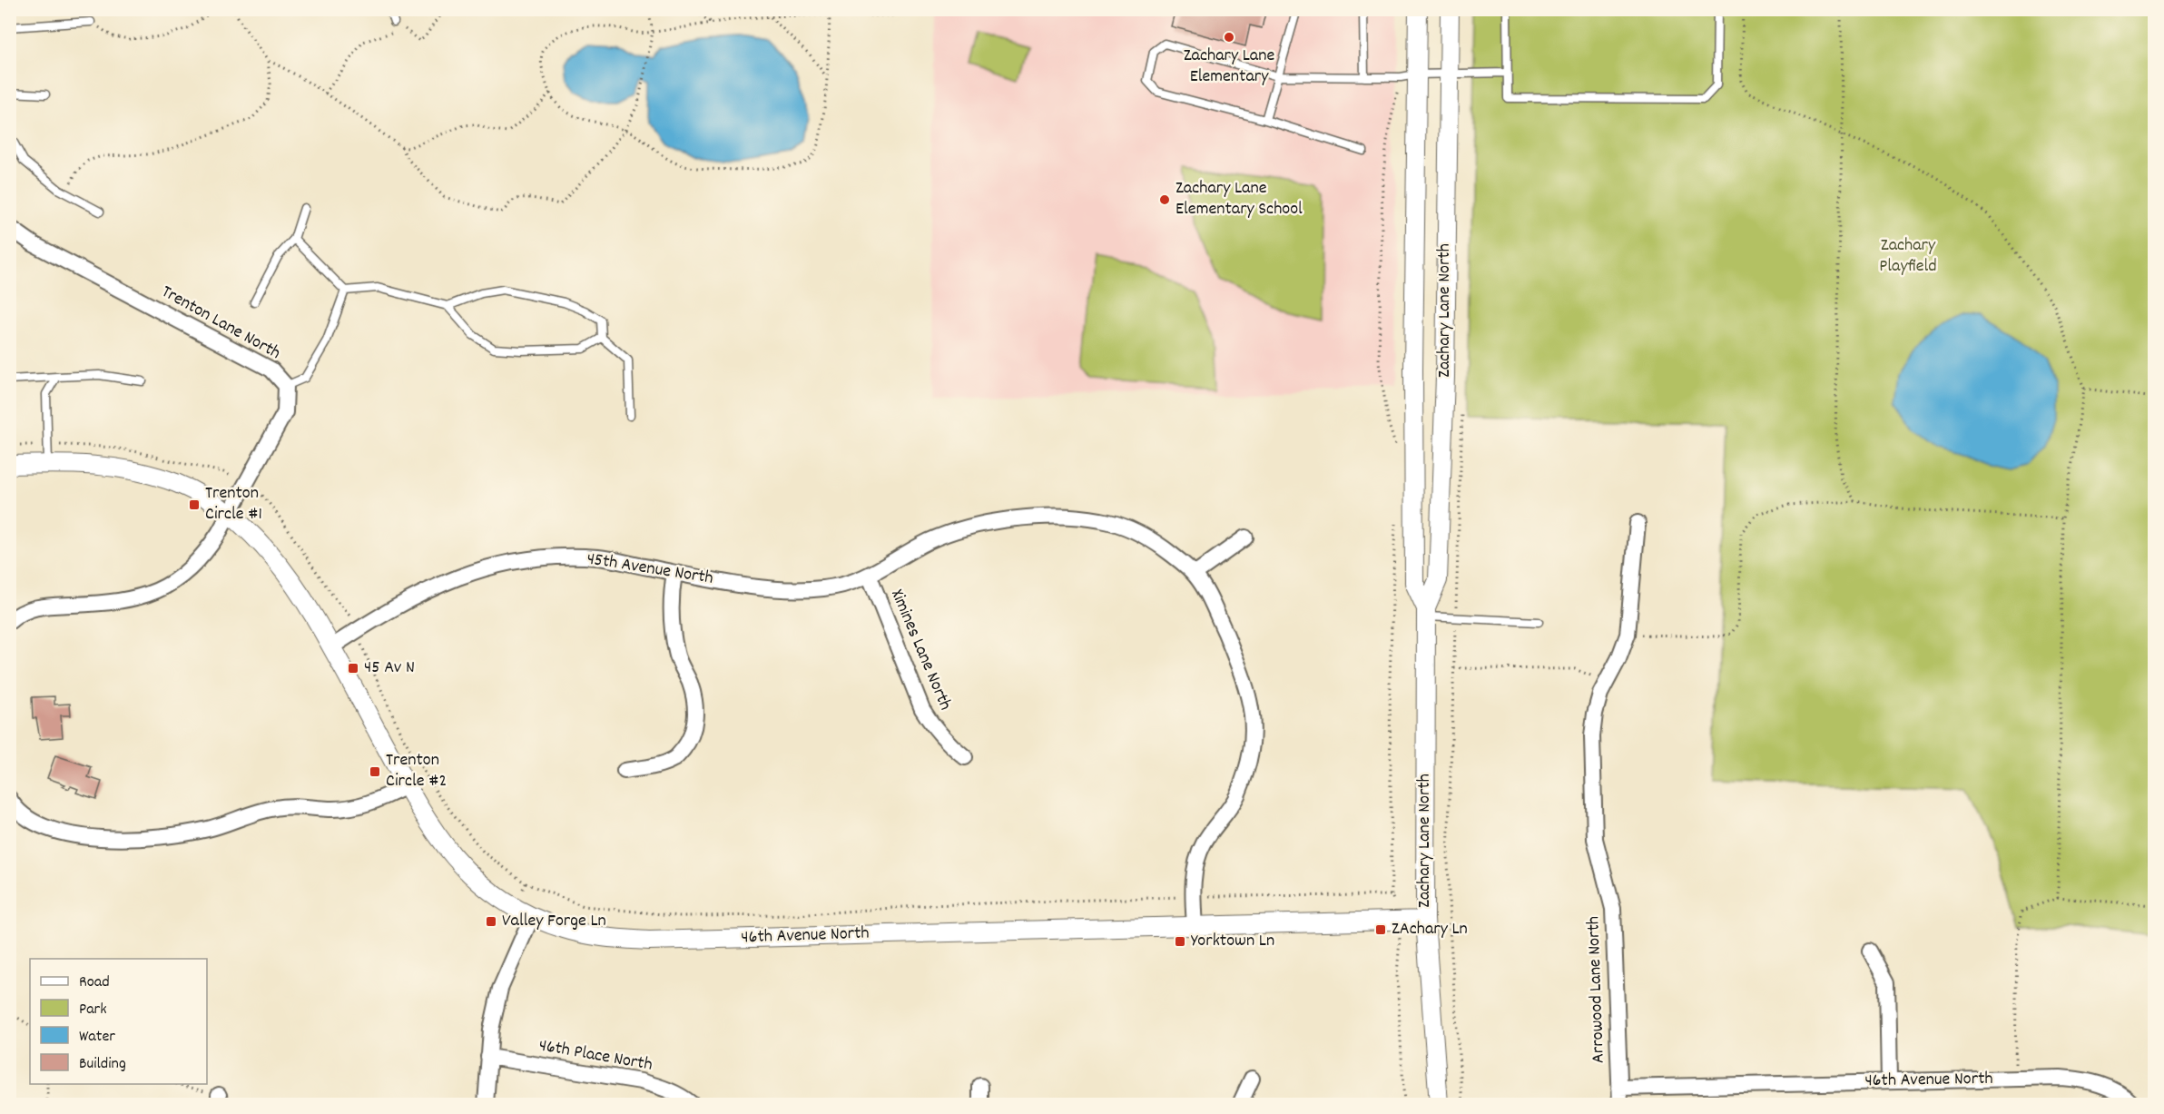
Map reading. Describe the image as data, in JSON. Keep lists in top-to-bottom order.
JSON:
{
  "streets": {
    "street": [
      "Zachary Lane North",
      "Trenton Lane North",
      "45th Avenue North",
      "Ximines Lane North",
      "46th Avenue North",
      "Arrowood Lane North",
      "46th Place North"
    ]
  },
  "crossings": [
    ["Zachary Lane North", "46th Avenue North"],
    ["45th Avenue North", "Ximines Lane North"],
    ["45th Avenue North", "46th Avenue North"],
    ["46th Avenue North", "Arrowood Lane North"]
  ],
  "parks": ["Zachary Playfield"],
  "places": {
    "other": ["Zachary Lane Elementary", "Zachary Lane Elementary School"],
    "transit": [
      "Trenton Circle #1",
      "45 Av N",
      "Trenton Circle #2",
      "Valley Forge Ln",
      "ZAchary Ln",
      "Yorktown Ln"
    ]
  },
  "legend": [
    "Road",
    "Park",
    "Water",
    "Building"
  ]
}
